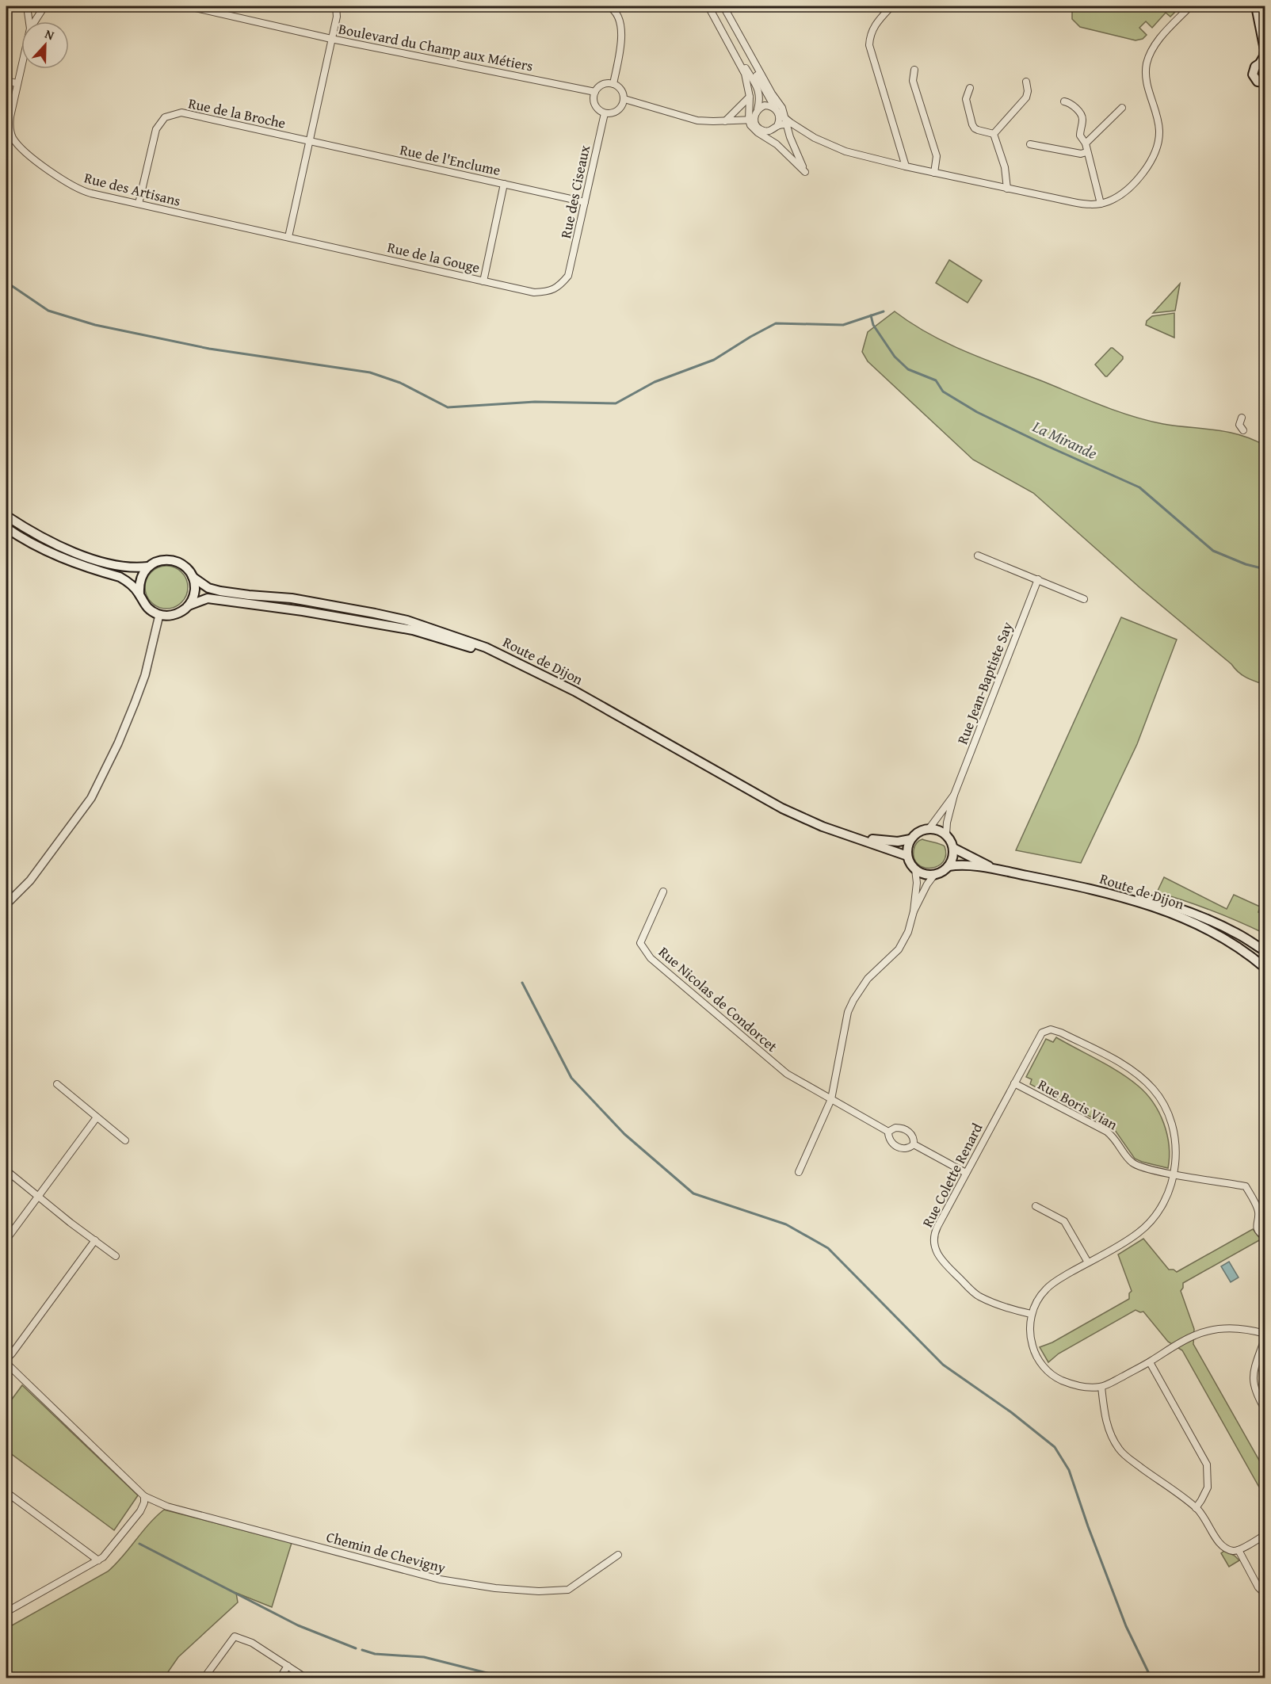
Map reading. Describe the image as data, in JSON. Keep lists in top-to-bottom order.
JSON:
{
  "streets": {
    "main road": ["Route de Dijon"],
    "street": [
      "Boulevard du Champ aux Métiers",
      "Rue de la Broche",
      "Rue de l'Enclume",
      "Rue des Artisans",
      "Rue des Ciseaux",
      "Rue de la Gouge",
      "Rue Jean-Baptiste Say",
      "Rue Nicolas de Condorcet",
      "Rue Boris Vian",
      "Rue Colette Renard",
      "Chemin de Chevigny"
    ]
  },
  "crossings": [
    ["Boulevard du Champ aux Métiers", "Rue des Ciseaux"],
    ["Rue de la Broche", "Rue de l'Enclume"],
    ["Rue de la Broche", "Rue des Artisans"],
    ["Rue de l'Enclume", "Rue des Ciseaux"],
    ["Rue des Artisans", "Rue de la Gouge"],
    ["Rue des Ciseaux", "Rue de la Gouge"],
    ["Route de Dijon", "Rue Jean-Baptiste Say"],
    ["Rue Boris Vian", "Rue Colette Renard"]
  ],
  "water": ["La Mirande"],
  "north": "top"
}
